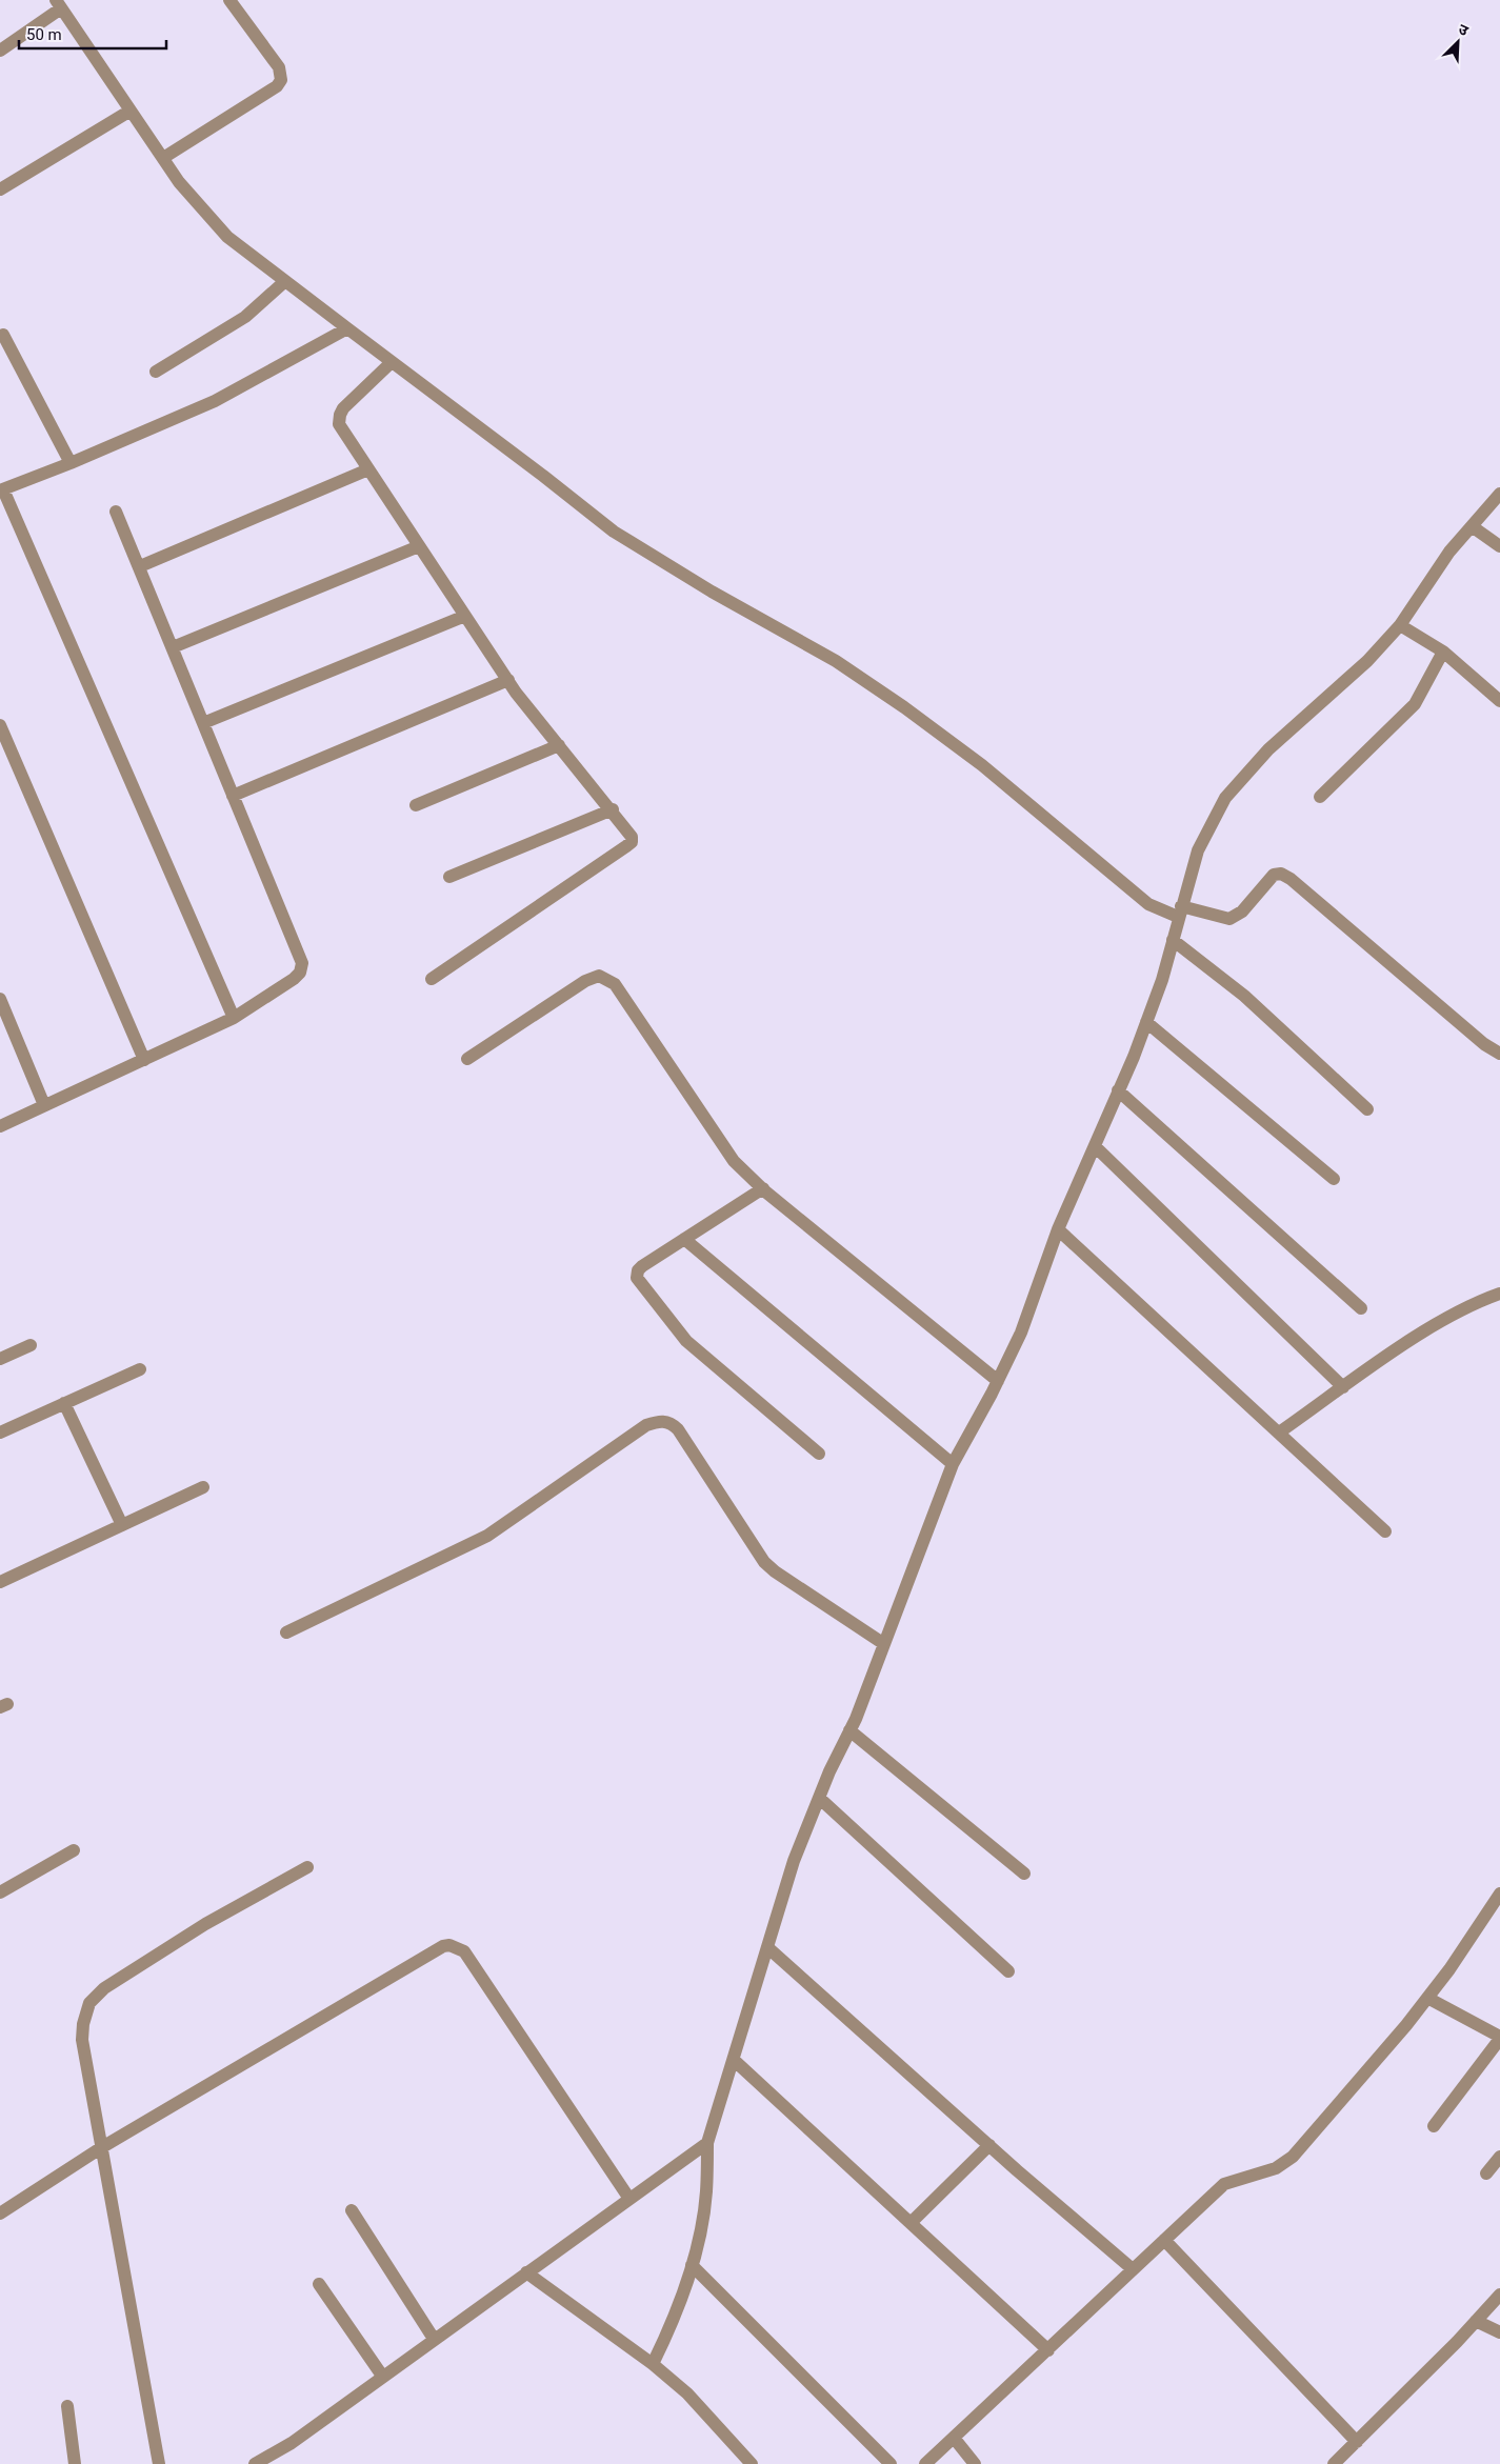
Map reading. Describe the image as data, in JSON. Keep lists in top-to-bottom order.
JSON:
{
  "scale_bar": "50 m",
  "north": "top right"
}
